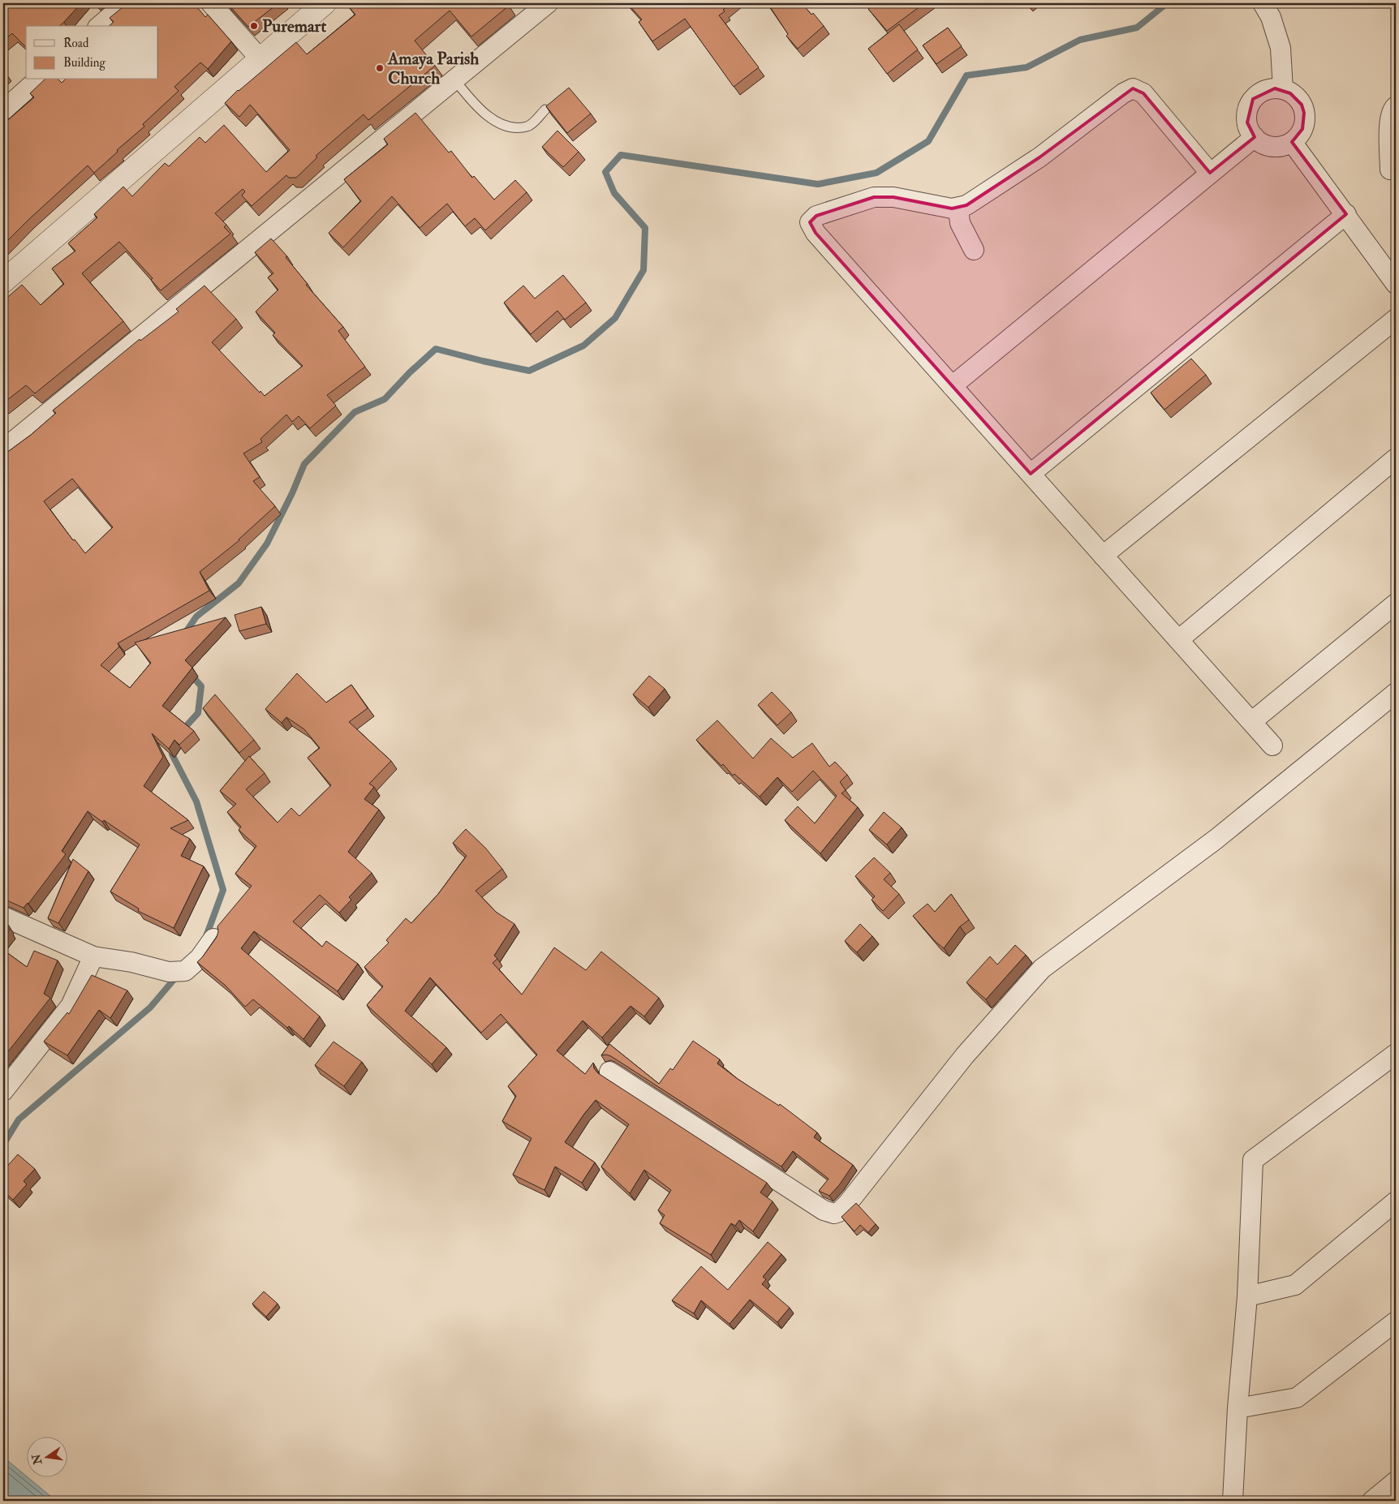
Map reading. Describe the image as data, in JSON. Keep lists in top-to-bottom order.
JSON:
{
  "places": ["Puremart", "Amaya Parish Church"],
  "legend": ["Road", "Building"],
  "north": "left"
}
